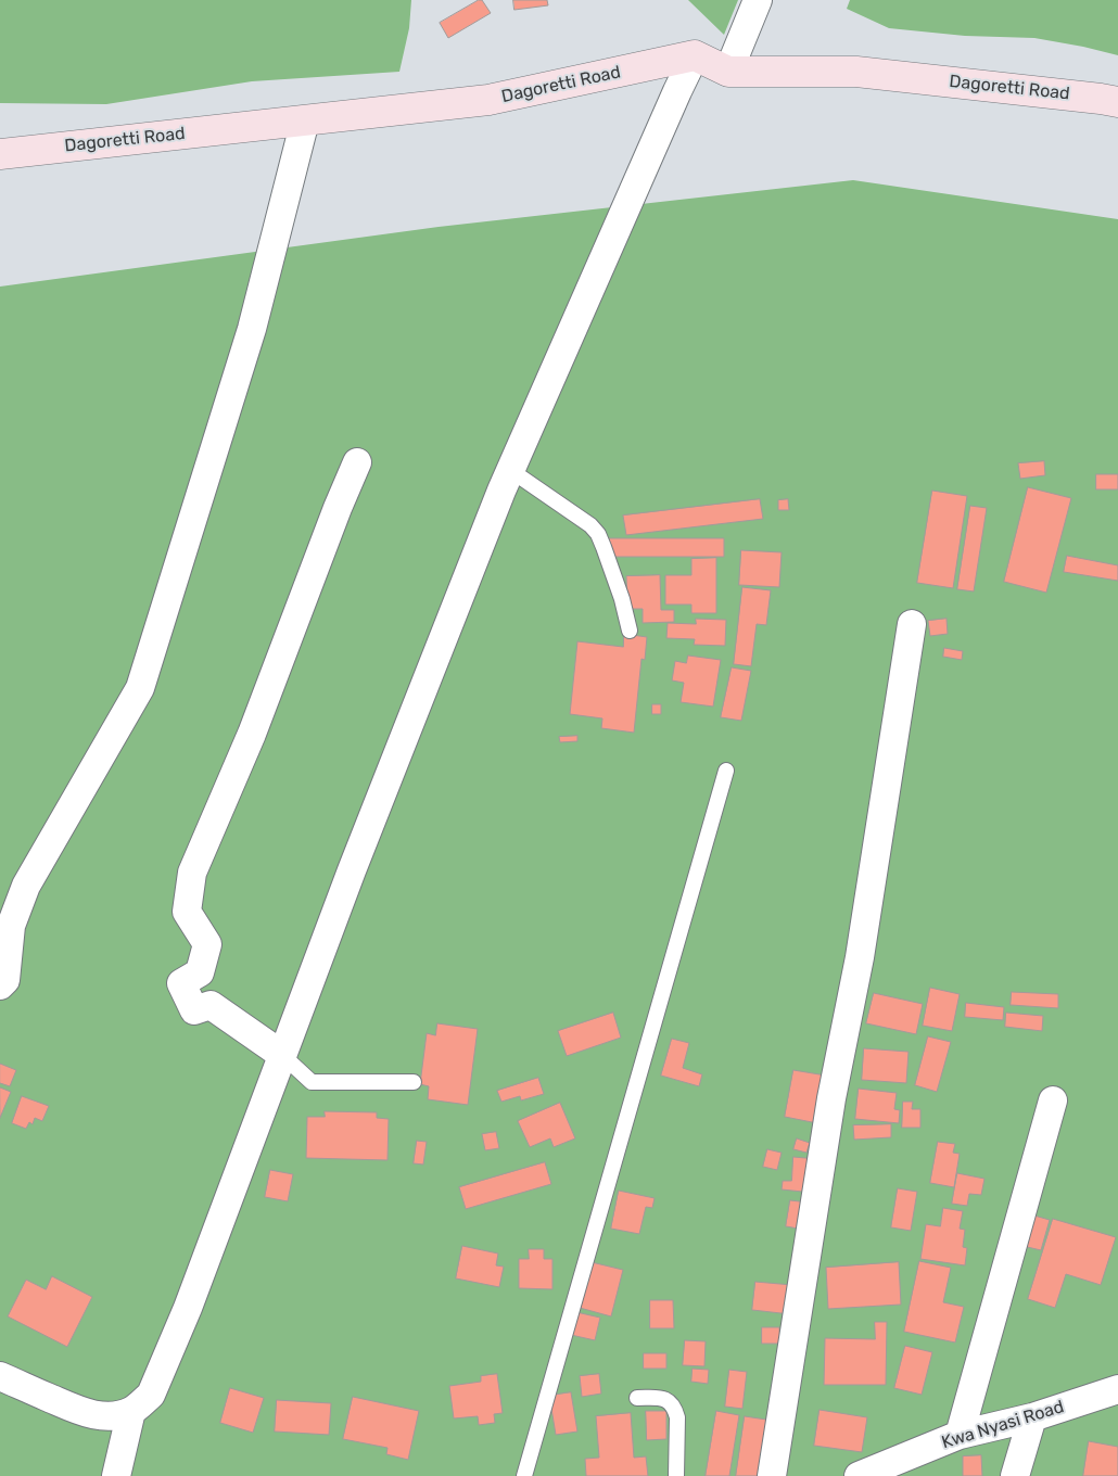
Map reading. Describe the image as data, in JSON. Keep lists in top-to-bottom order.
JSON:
{
  "streets": {
    "main road": ["Dagoretti Road"],
    "street": ["Kwa Nyasi Road"]
  }
}
